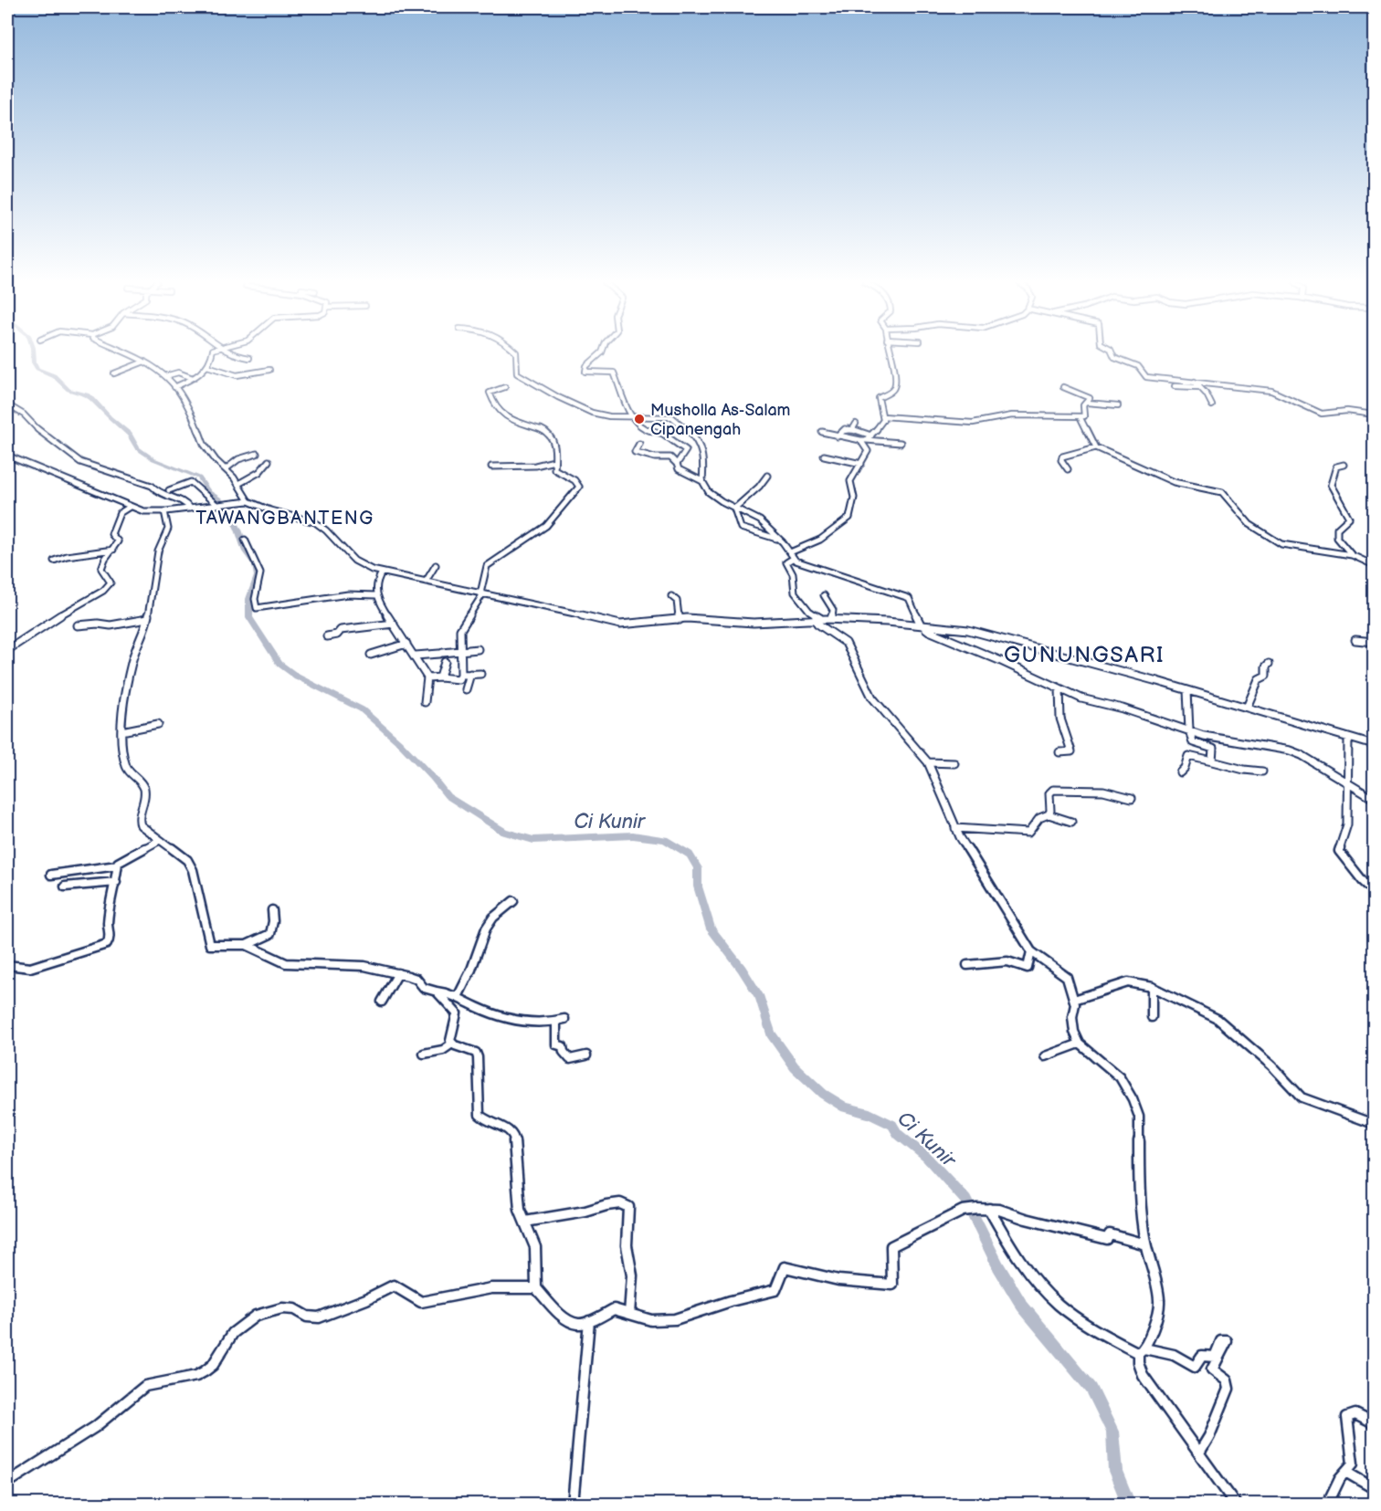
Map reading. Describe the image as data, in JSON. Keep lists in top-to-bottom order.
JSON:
{
  "districts": ["TAWANGBANTENG", "GUNUNGSARI"],
  "water": ["Ci Kunir"],
  "places": ["Musholla As-Salam Cipanengah"]
}
